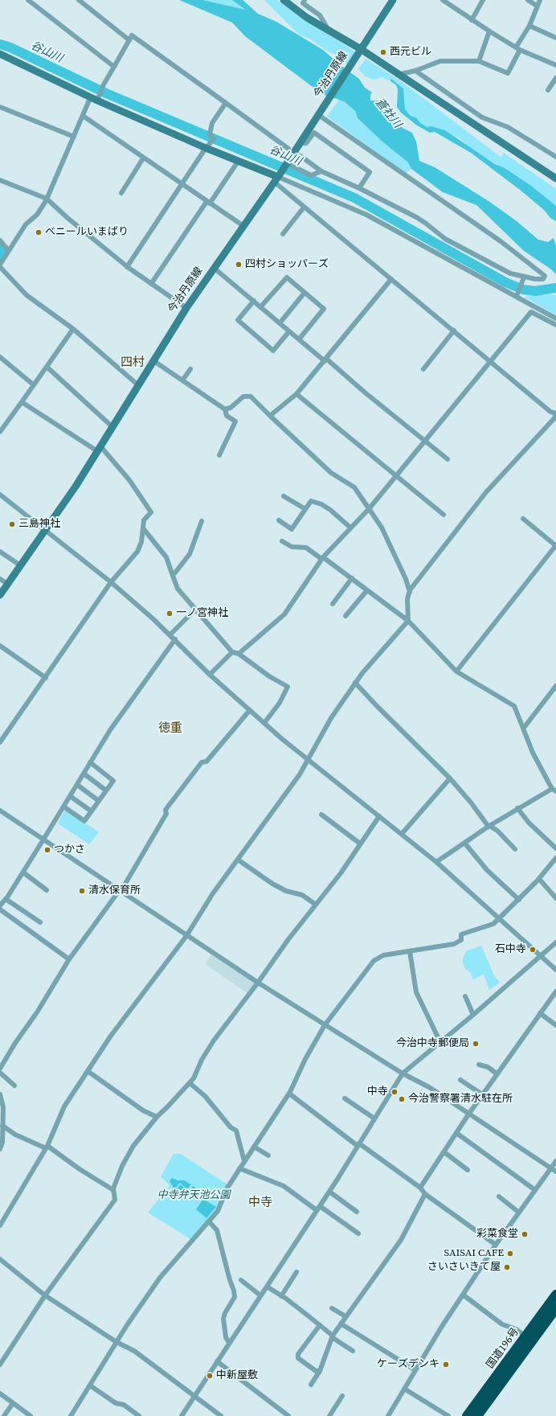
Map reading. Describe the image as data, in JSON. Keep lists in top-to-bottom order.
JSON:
{
  "streets": {
    "highway": ["国道196号"],
    "main road": ["今治丹原線"]
  },
  "districts": ["四村", "徳重", "中寺"],
  "water": ["谷山川", "蒼社川"],
  "parks": ["中寺弁天池公園"],
  "places": [
    "西元ビル",
    "べニールいまばり",
    "四村ショッパーズ",
    "三島神社",
    "一ノ宮神社",
    "つかさ",
    "清水保育所",
    "石中寺",
    "今治中寺郵便局",
    "中寺",
    "今治警察署清水駐在所",
    "彩菜食堂",
    "SAISAI CAFE",
    "さいさいきて屋",
    "ケーズデンキ",
    "中新屋敷"
  ]
}
